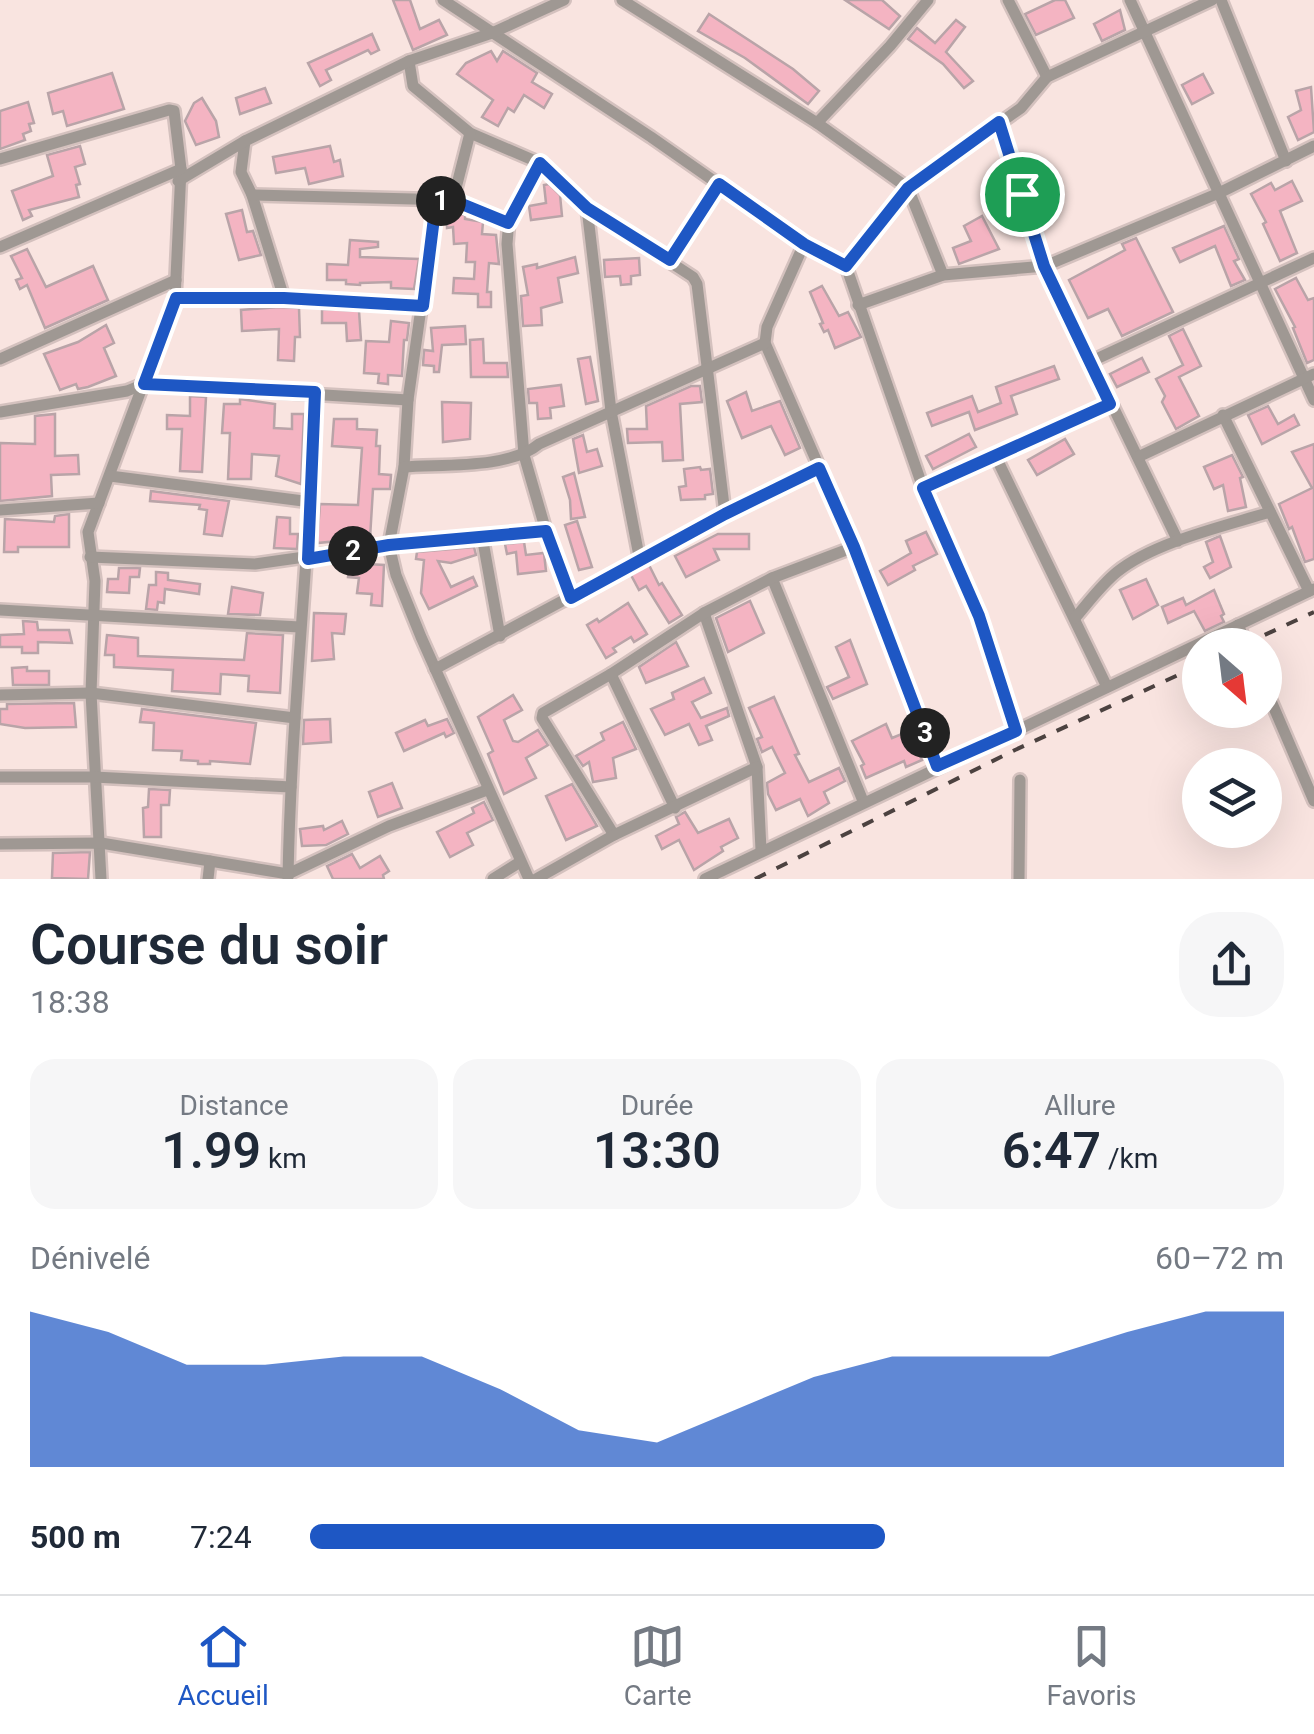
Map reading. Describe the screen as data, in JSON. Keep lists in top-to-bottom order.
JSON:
{
  "north": "bottom right",
  "page": {
    "pins": ["1", "2", "3"],
    "heading": ["Course du soir", "18:38"],
    "stats": [
      ["Distance", "1.99 km"],
      ["Durée", "13:30"],
      ["Allure", "6:47 /km"]
    ],
    "chart": ["Dénivelé", "60–72 m"],
    "list": [
      {
        "name": "500 m",
        "note": "7:24"
      }
    ],
    "tabs": ["Accueil", "Carte", "Favoris"]
  }
}
